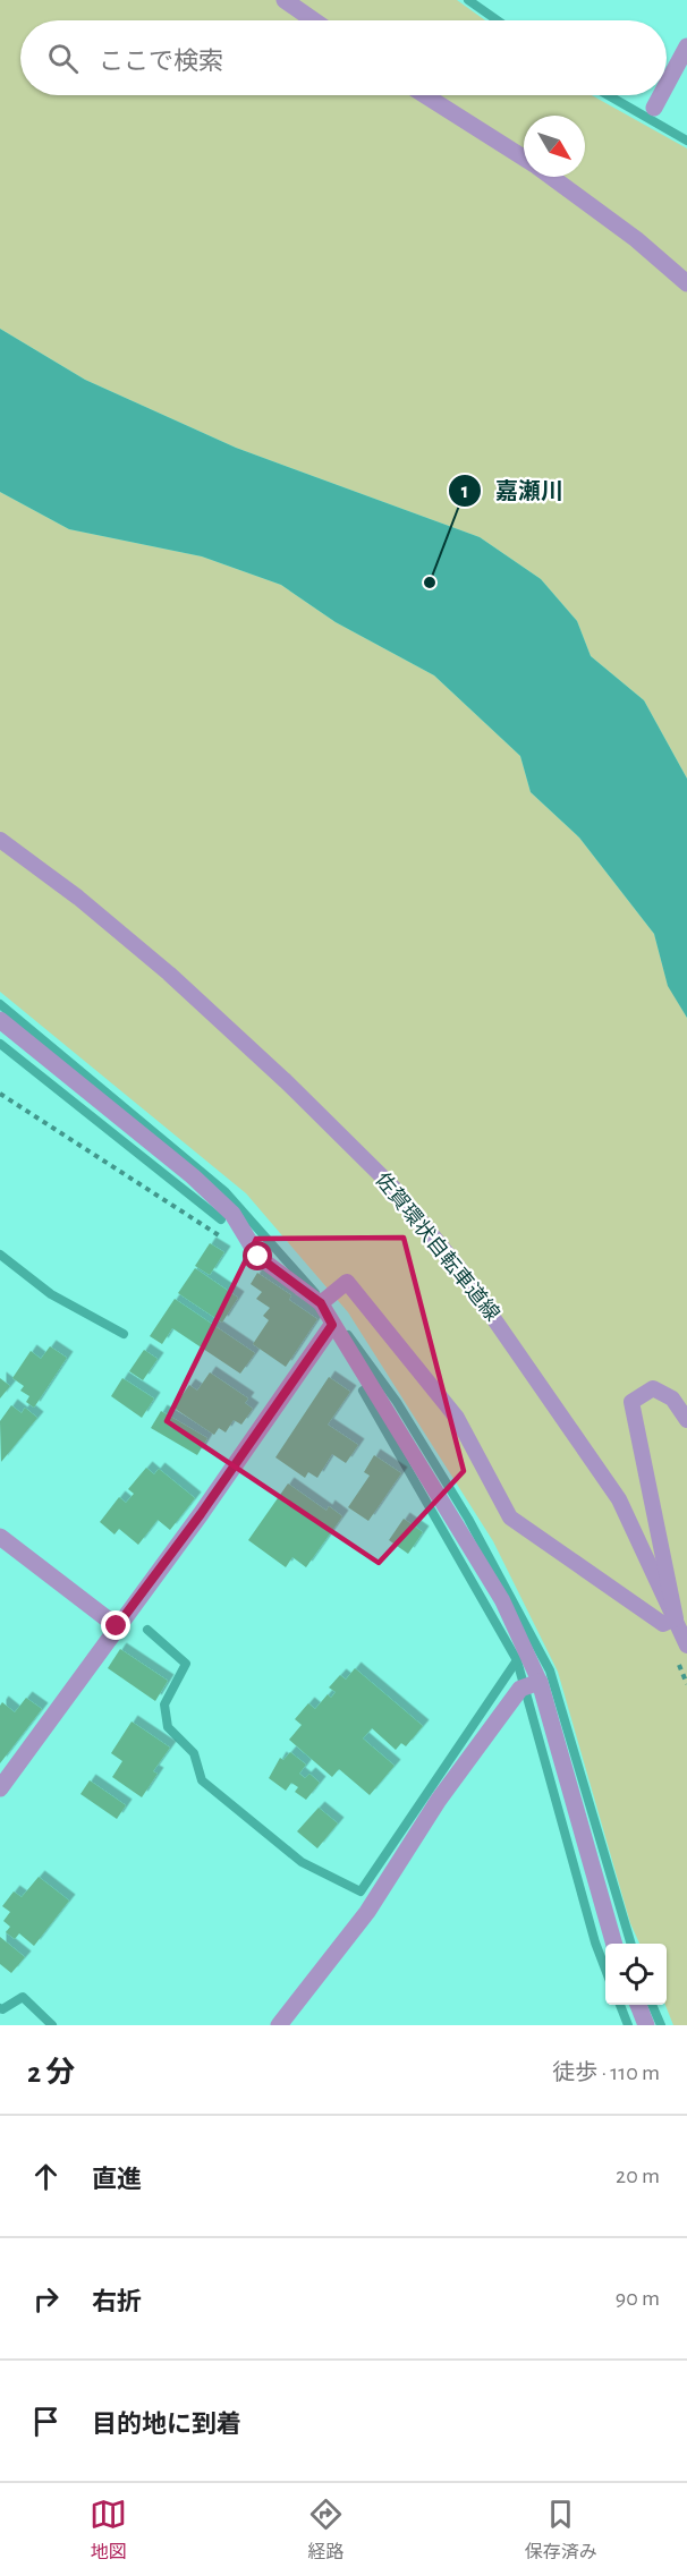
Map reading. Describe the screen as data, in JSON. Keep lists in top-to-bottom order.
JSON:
{
  "places": ["嘉瀬川"],
  "north": "bottom right",
  "page": {
    "search": "ここで検索",
    "heading": ["2 分", "徒歩 · 110 m"],
    "list": [
      ["直進", "20 m"],
      ["右折", "90 m"],
      "目的地に到着"
    ],
    "nav": ["地図", "経路", "保存済み"]
  }
}
